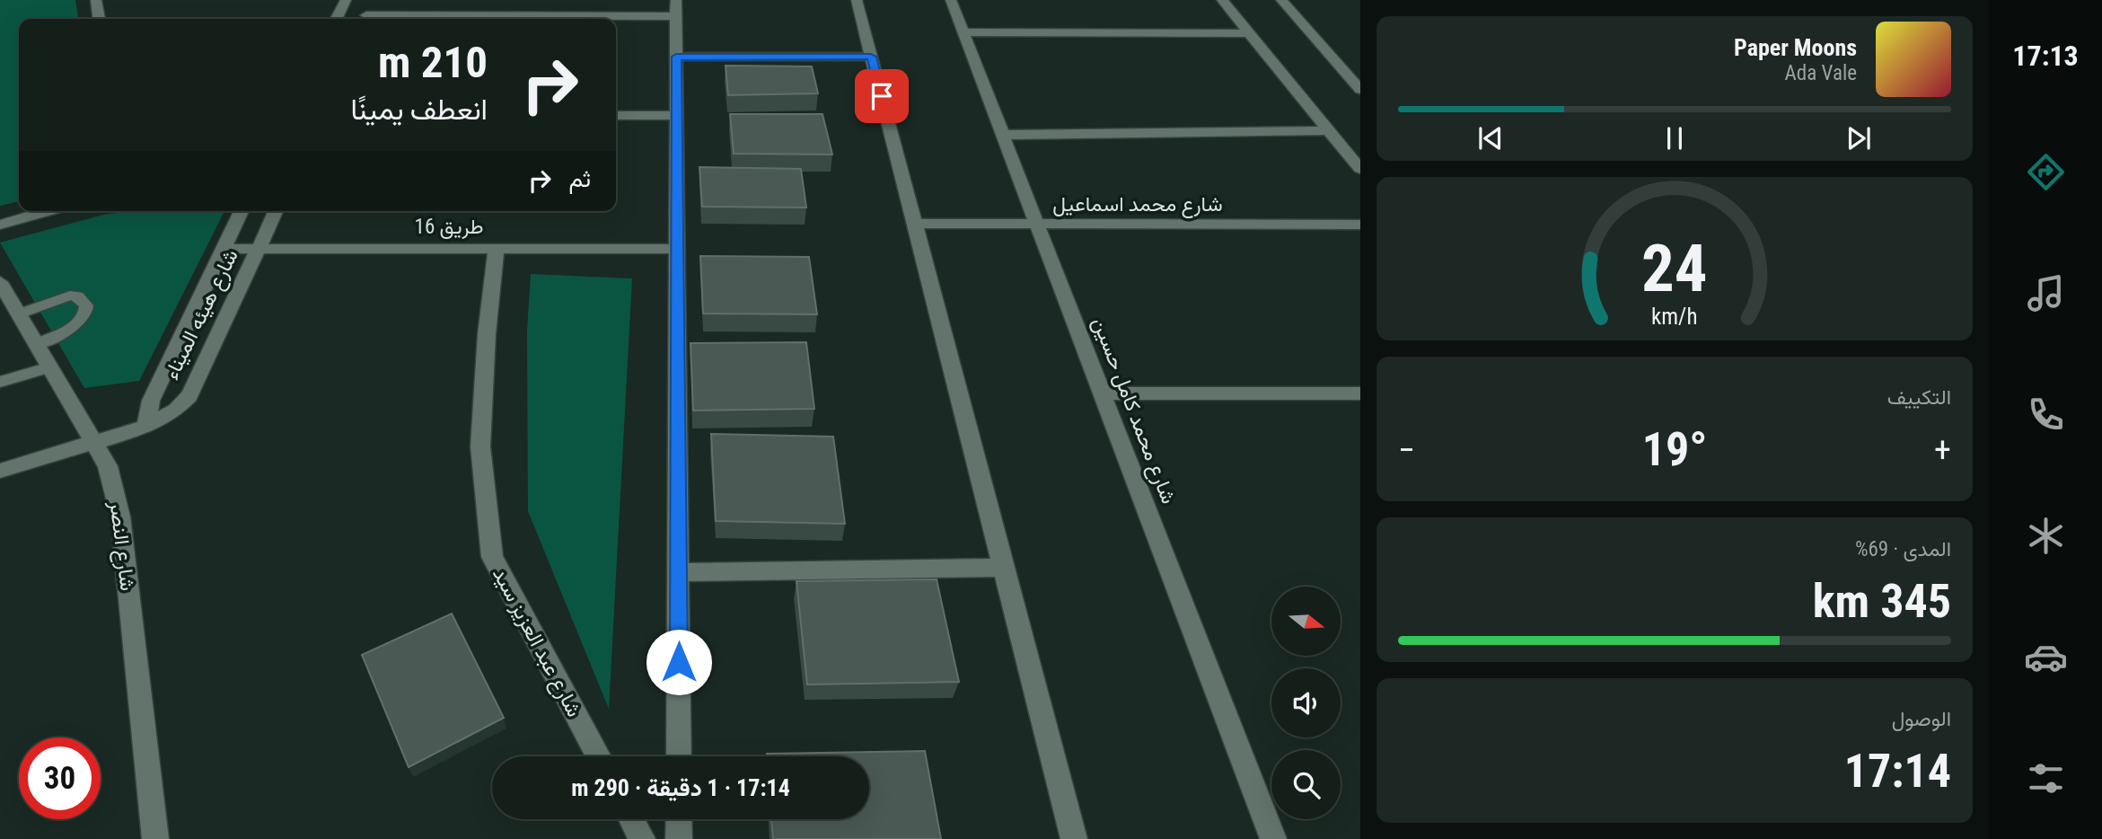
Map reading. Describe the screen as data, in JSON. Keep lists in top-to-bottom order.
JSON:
{
  "streets": {
    "street": [
      "شارع محمد اسماعيل",
      "طريق 16",
      "شارع هيئه الميناء",
      "شارع محمد كامل حسين",
      "شارع النصر",
      "شارع عبد العزيز سيد"
    ]
  },
  "crossings": [
    ["شارع محمد اسماعيل", "شارع محمد كامل حسين"],
    ["طريق 16", "شارع هيئه الميناء"],
    ["طريق 16", "شارع عبد العزيز سيد"],
    ["شارع هيئه الميناء", "شارع النصر"]
  ],
  "north": "right",
  "page": {
    "tabs": "17:13",
    "turn": ["210 m", "انعطف يمينًا"],
    "song": ["Paper Moons", "Ada Vale"],
    "then": "ثم",
    "tile": [
      "التكييف",
      ["المدى · 69%", "345 km"],
      ["الوصول", "17:14"]
    ],
    "heat": ["−", "19°", "+"],
    "limit": "30",
    "trip": "17:14 · 1 دقيقة · 290 m",
    "gauge": ["24", "km/h"]
  }
}
